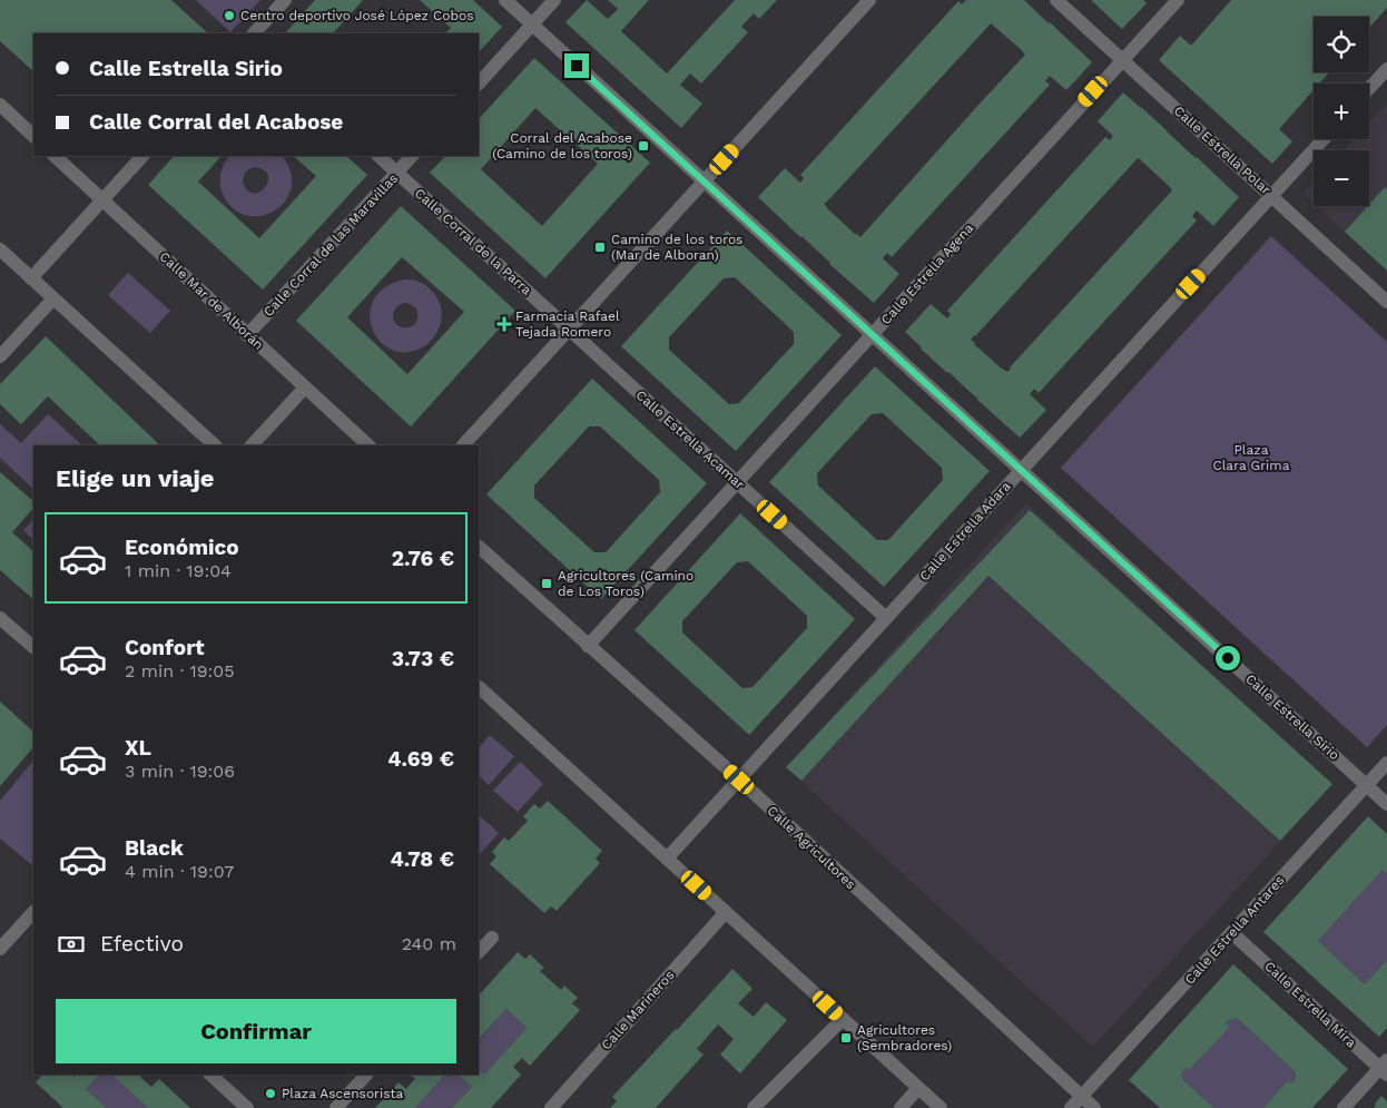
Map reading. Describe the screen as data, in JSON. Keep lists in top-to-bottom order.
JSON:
{
  "streets": {
    "street": [
      "Calle Estrella Polar",
      "Calle Corral de la Parra",
      "Calle Corral de las Maravillas",
      "Calle Estrella Agena",
      "Calle Mar de Alborán",
      "Calle Estrella Acamar",
      "Calle Estrella Adara",
      "Calle Estrella Sirio",
      "Calle Agricultores",
      "Calle Estrella Antares",
      "Calle Estrella Mira",
      "Calle Marineros"
    ]
  },
  "crossings": [
    ["Calle Estrella Polar", "Calle Estrella Agena"],
    ["Calle Estrella Polar", "Calle Estrella Adara"],
    ["Calle Corral de la Parra", "Calle Corral de las Maravillas"],
    ["Calle Corral de la Parra", "Calle Estrella Acamar"],
    ["Calle Corral de las Maravillas", "Calle Mar de Alborán"],
    ["Calle Estrella Agena", "Calle Estrella Acamar"],
    ["Calle Estrella Agena", "Calle Estrella Sirio"],
    ["Calle Estrella Agena", "Calle Agricultores"],
    ["Calle Estrella Acamar", "Calle Estrella Adara"],
    ["Calle Estrella Adara", "Calle Estrella Sirio"],
    ["Calle Estrella Adara", "Calle Agricultores"],
    ["Calle Estrella Sirio", "Calle Estrella Antares"],
    ["Calle Agricultores", "Calle Estrella Antares"],
    ["Calle Estrella Antares", "Calle Estrella Mira"]
  ],
  "parks": ["Plaza Clara Grima"],
  "places": {
    "other": ["Centro deportivo José López Cobos", "Plaza Ascensorista"],
    "transit": [
      "Corral del Acabose (Camino de los toros)",
      "Camino de los toros (Mar de Alboran)",
      "Agricultores (Camino de Los Toros)",
      "Agricultores (Sembradores)"
    ],
    "health": ["Farmacia Rafael Tejada Romero"]
  },
  "page": {
    "map_buttons": ["+", "−"],
    "banner": ["Calle Estrella Sirio", "Calle Corral del Acabose"],
    "heading": "Elige un viaje",
    "list": [
      {
        "name": "Económico",
        "note": "1 min · 19:04",
        "value": "2.76 €"
      },
      {
        "name": "Confort",
        "note": "2 min · 19:05",
        "value": "3.73 €"
      },
      {
        "name": "XL",
        "note": "3 min · 19:06",
        "value": "4.69 €"
      },
      {
        "name": "Black",
        "note": "4 min · 19:07",
        "value": "4.78 €"
      }
    ],
    "pay": ["Efectivo", "240 m"],
    "buttons": "Confirmar"
  }
}
